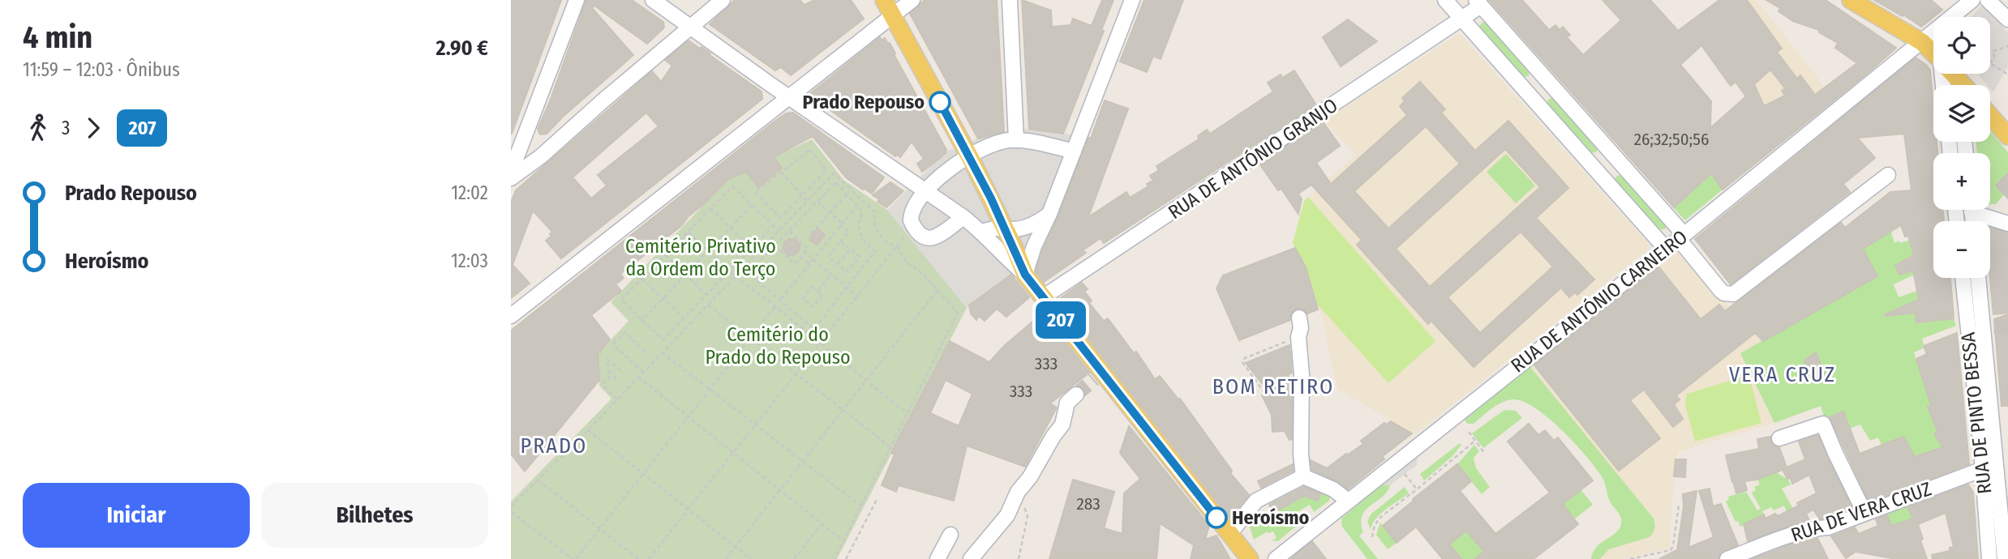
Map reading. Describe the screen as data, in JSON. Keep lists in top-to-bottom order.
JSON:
{
  "streets": {
    "street": [
      "RUA DE ANTÓNIO GRANJO",
      "RUA DE ANTÓNIO CARNEIRO",
      "RUA DE PINTO BESSA",
      "RUA DE VERA CRUZ"
    ]
  },
  "crossings": [
    ["RUA DE PINTO BESSA", "RUA DE VERA CRUZ"]
  ],
  "districts": ["VERA CRUZ", "BOM RETIRO", "PRADO"],
  "parks": ["Cemitério Privativo da Ordem do Terço", "Cemitério do Prado do Repouso"],
  "places": ["Prado Repouso", "Heroísmo"],
  "lines": ["bus line 207"],
  "house_numbers": [
    "26;32;50;56",
    "333",
    "333",
    "283"
  ],
  "page": {
    "heading": ["4 min", "11:59 – 12:03 · Ônibus", "2.90 €"],
    "on_map": "207",
    "map_buttons": ["+", "−"],
    "legs": ["3", "207"],
    "list": [
      {
        "name": "Prado Repouso",
        "value": "12:02"
      },
      {
        "name": "Heroísmo",
        "value": "12:03"
      }
    ],
    "buttons": ["Iniciar", "Bilhetes"]
  }
}
